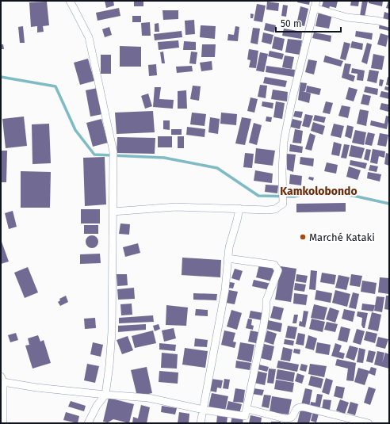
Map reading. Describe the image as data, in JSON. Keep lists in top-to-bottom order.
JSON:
{
  "districts": ["Kamkolobondo"],
  "places": ["Marché Kataki"],
  "scale_bar": "50 m"
}
